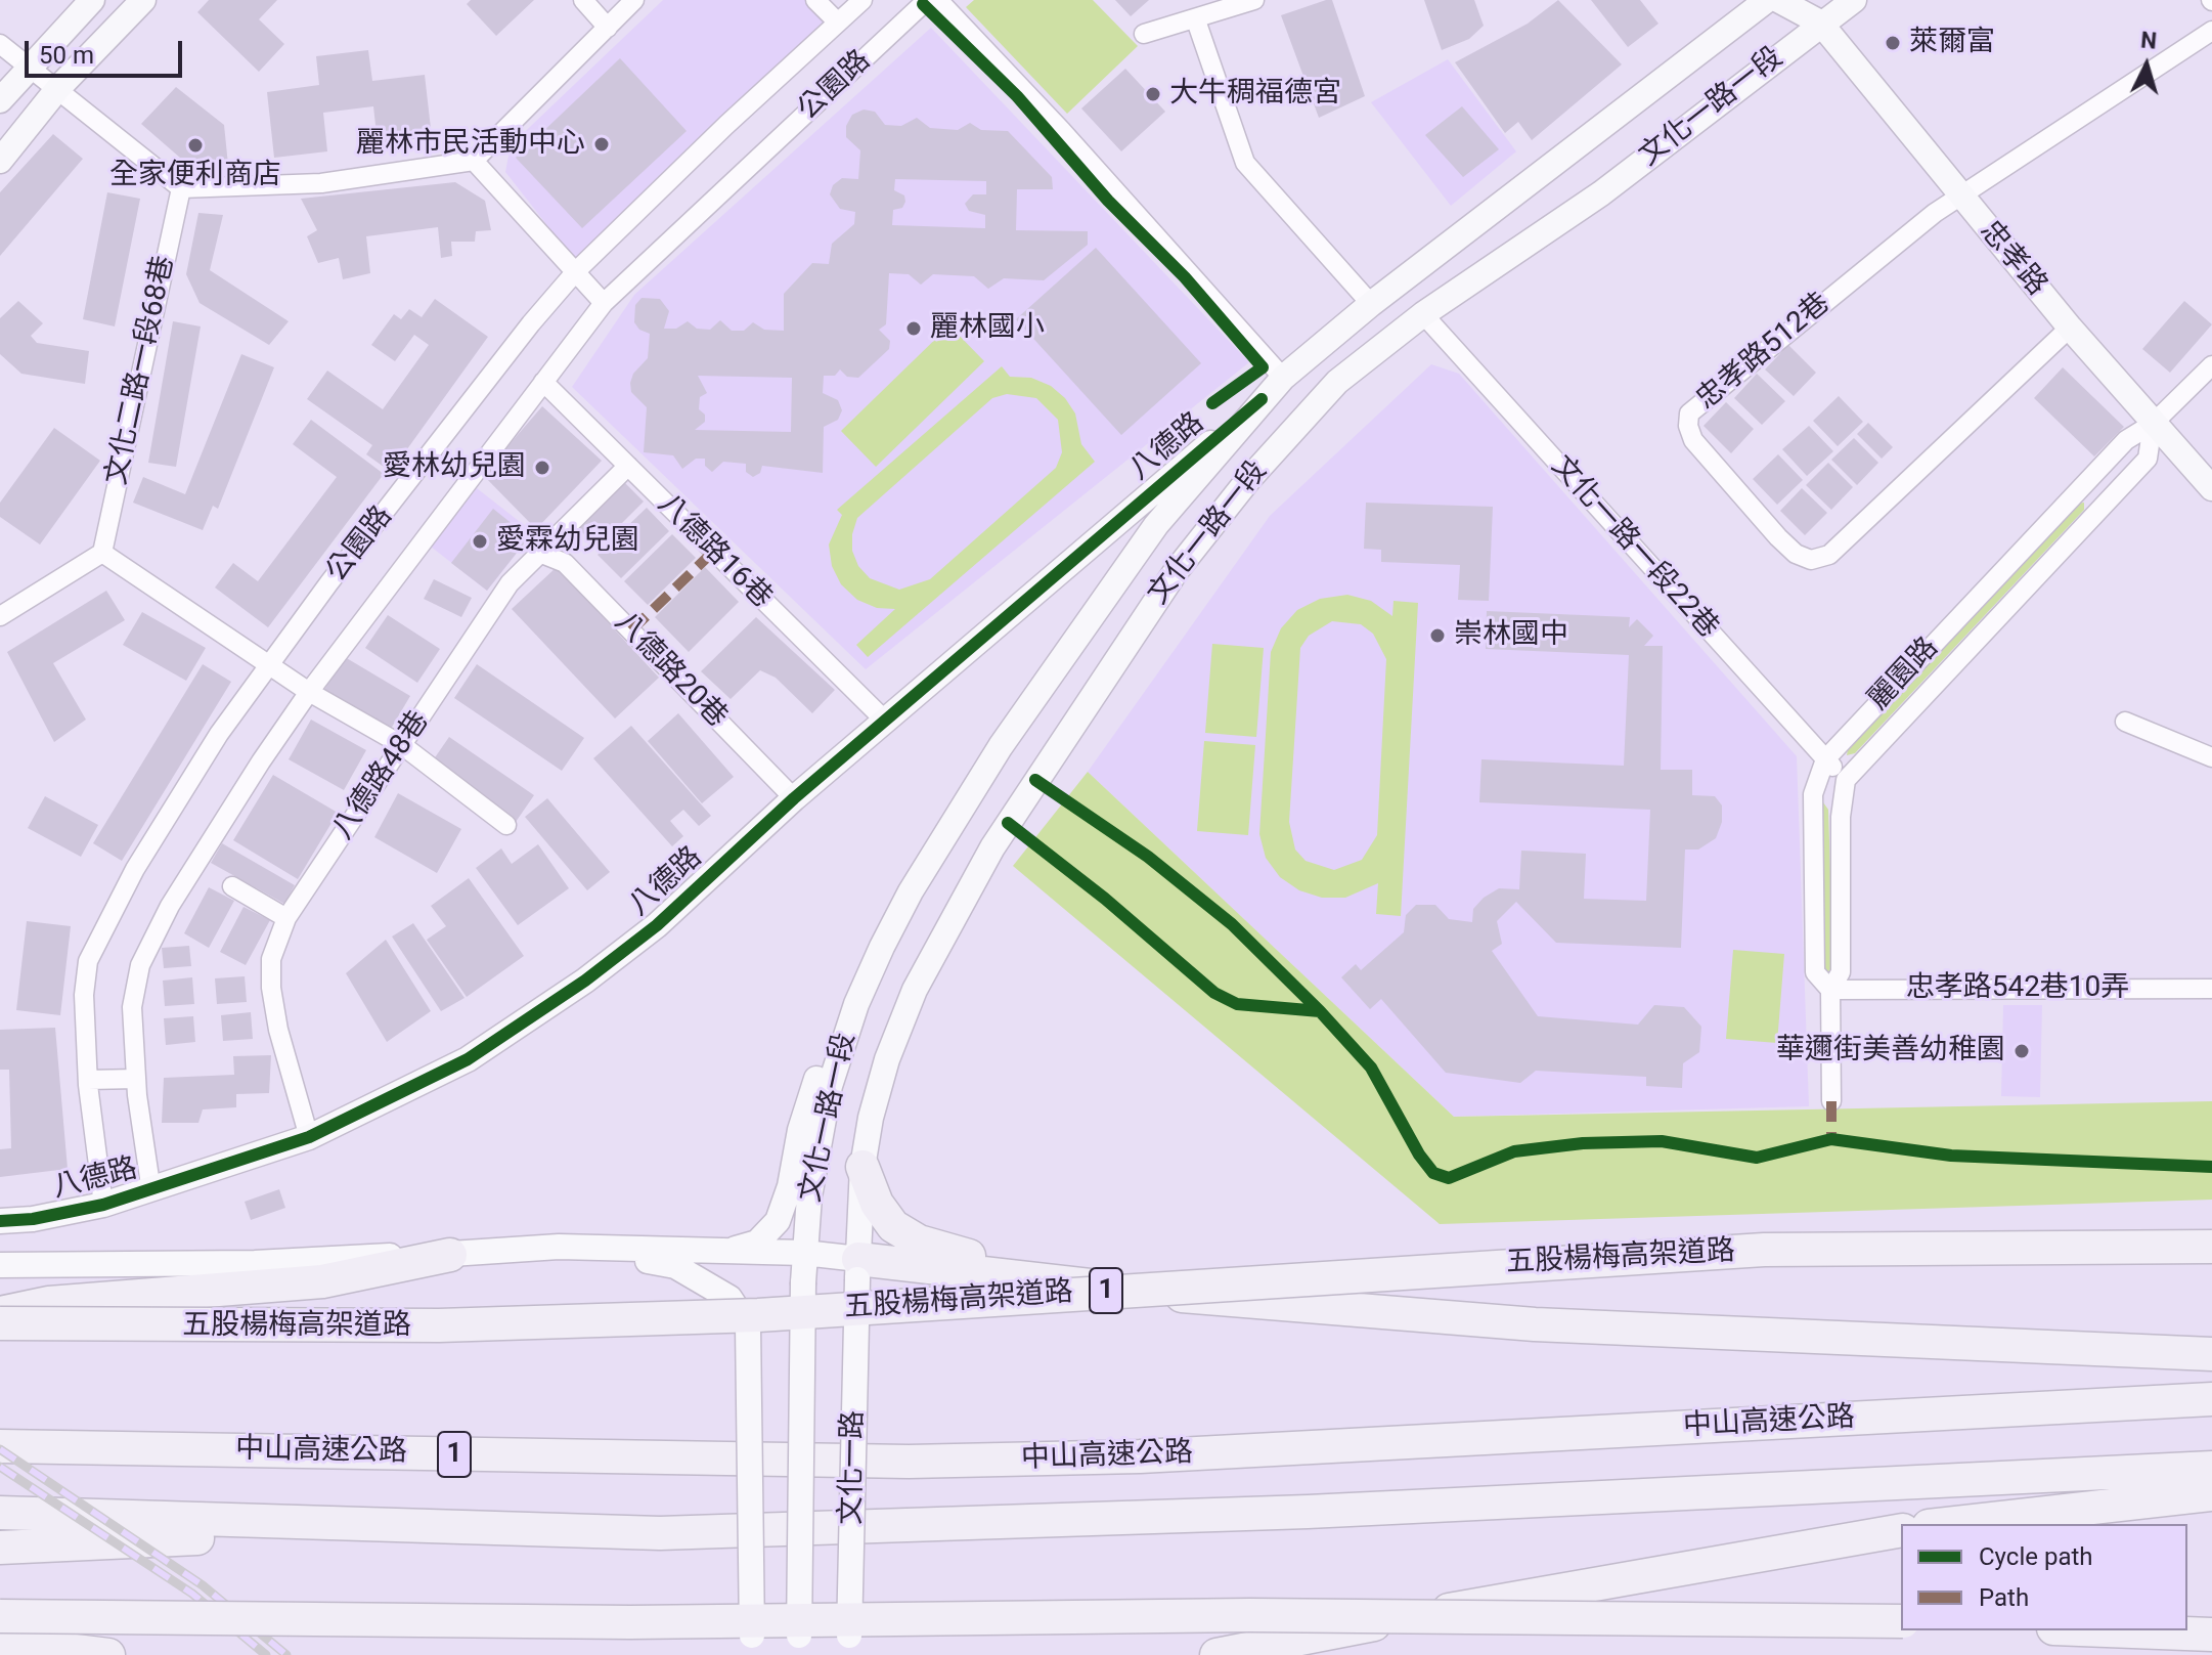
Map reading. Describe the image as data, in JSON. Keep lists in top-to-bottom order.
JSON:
{
  "streets": {
    "highway": ["五股楊梅高架道路", "1", "中山高速公路"],
    "main road": [
      "文化一路一段",
      "忠孝路",
      "八德路",
      "文化一路"
    ],
    "street": [
      "公園路",
      "忠孝路512巷",
      "文化二路一段68巷",
      "文化一路一段22巷",
      "八德路16巷",
      "八德路20巷",
      "麗園路",
      "八德路48巷",
      "忠孝路542巷10弄"
    ]
  },
  "crossings": [
    ["公園路", "八德路"],
    ["公園路", "八德路16巷"],
    ["文化一路一段", "忠孝路"],
    ["文化一路一段", "八德路"],
    ["文化一路一段", "文化一路一段22巷"],
    ["文化一路一段", "文化一路"],
    ["忠孝路", "忠孝路512巷"],
    ["忠孝路", "麗園路"],
    ["八德路", "八德路16巷"],
    ["八德路", "八德路20巷"],
    ["八德路", "八德路48巷"],
    ["文化一路一段22巷", "麗園路"],
    ["八德路16巷", "八德路48巷"],
    ["八德路20巷", "八德路48巷"],
    ["麗園路", "忠孝路542巷10弄"]
  ],
  "places": [
    "萊爾富",
    "大牛稠福德宮",
    "麗林市民活動中心",
    "全家便利商店",
    "麗林國小",
    "愛林幼兒園",
    "愛霖幼兒園",
    "崇林國中",
    "華邇街美善幼稚園"
  ],
  "legend": ["Cycle path", "Path"],
  "scale_bar": "50 m",
  "north": "top"
}
